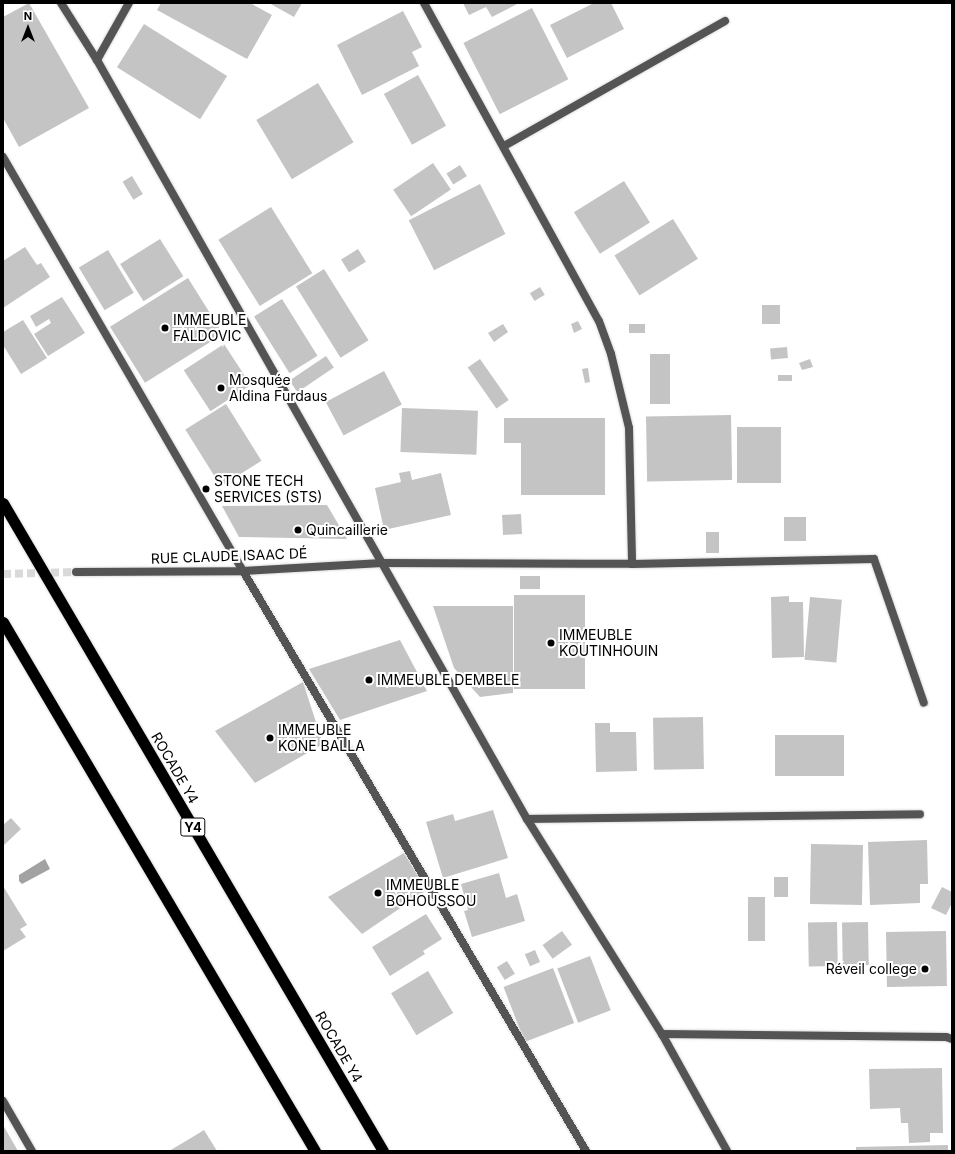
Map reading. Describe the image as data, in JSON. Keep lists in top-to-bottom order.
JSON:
{
  "streets": {
    "highway": ["ROCADE Y4", "Y4"],
    "street": ["RUE CLAUDE ISAAC DÉ"]
  },
  "places": [
    "IMMEUBLE FALDOVIC",
    "Mosquée Aldina Furdaus",
    "STONE TECH SERVICES (STS)",
    "Quincaillerie",
    "IMMEUBLE KOUTINHOUIN",
    "IMMEUBLE DEMBELE",
    "IMMEUBLE KONE BALLA",
    "IMMEUBLE BOHOUSSOU",
    "Réveil college"
  ],
  "north": "top"
}
